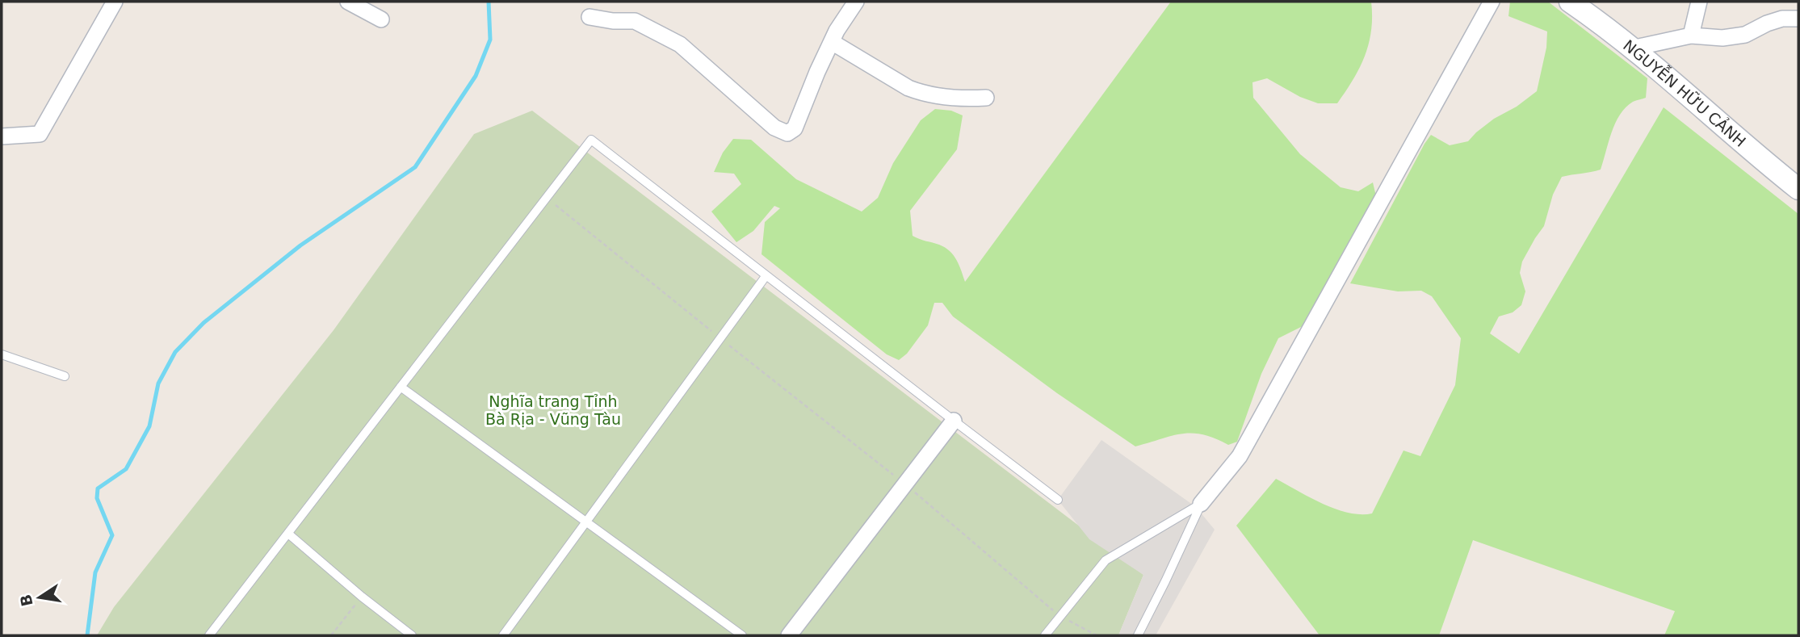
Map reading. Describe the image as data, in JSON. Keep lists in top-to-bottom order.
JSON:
{
  "streets": {
    "main road": ["NGUYỄN HỮU CẢNH"]
  },
  "parks": ["Nghĩa trang Tỉnh Bà Rịa - Vũng Tàu"],
  "north": "left"
}
